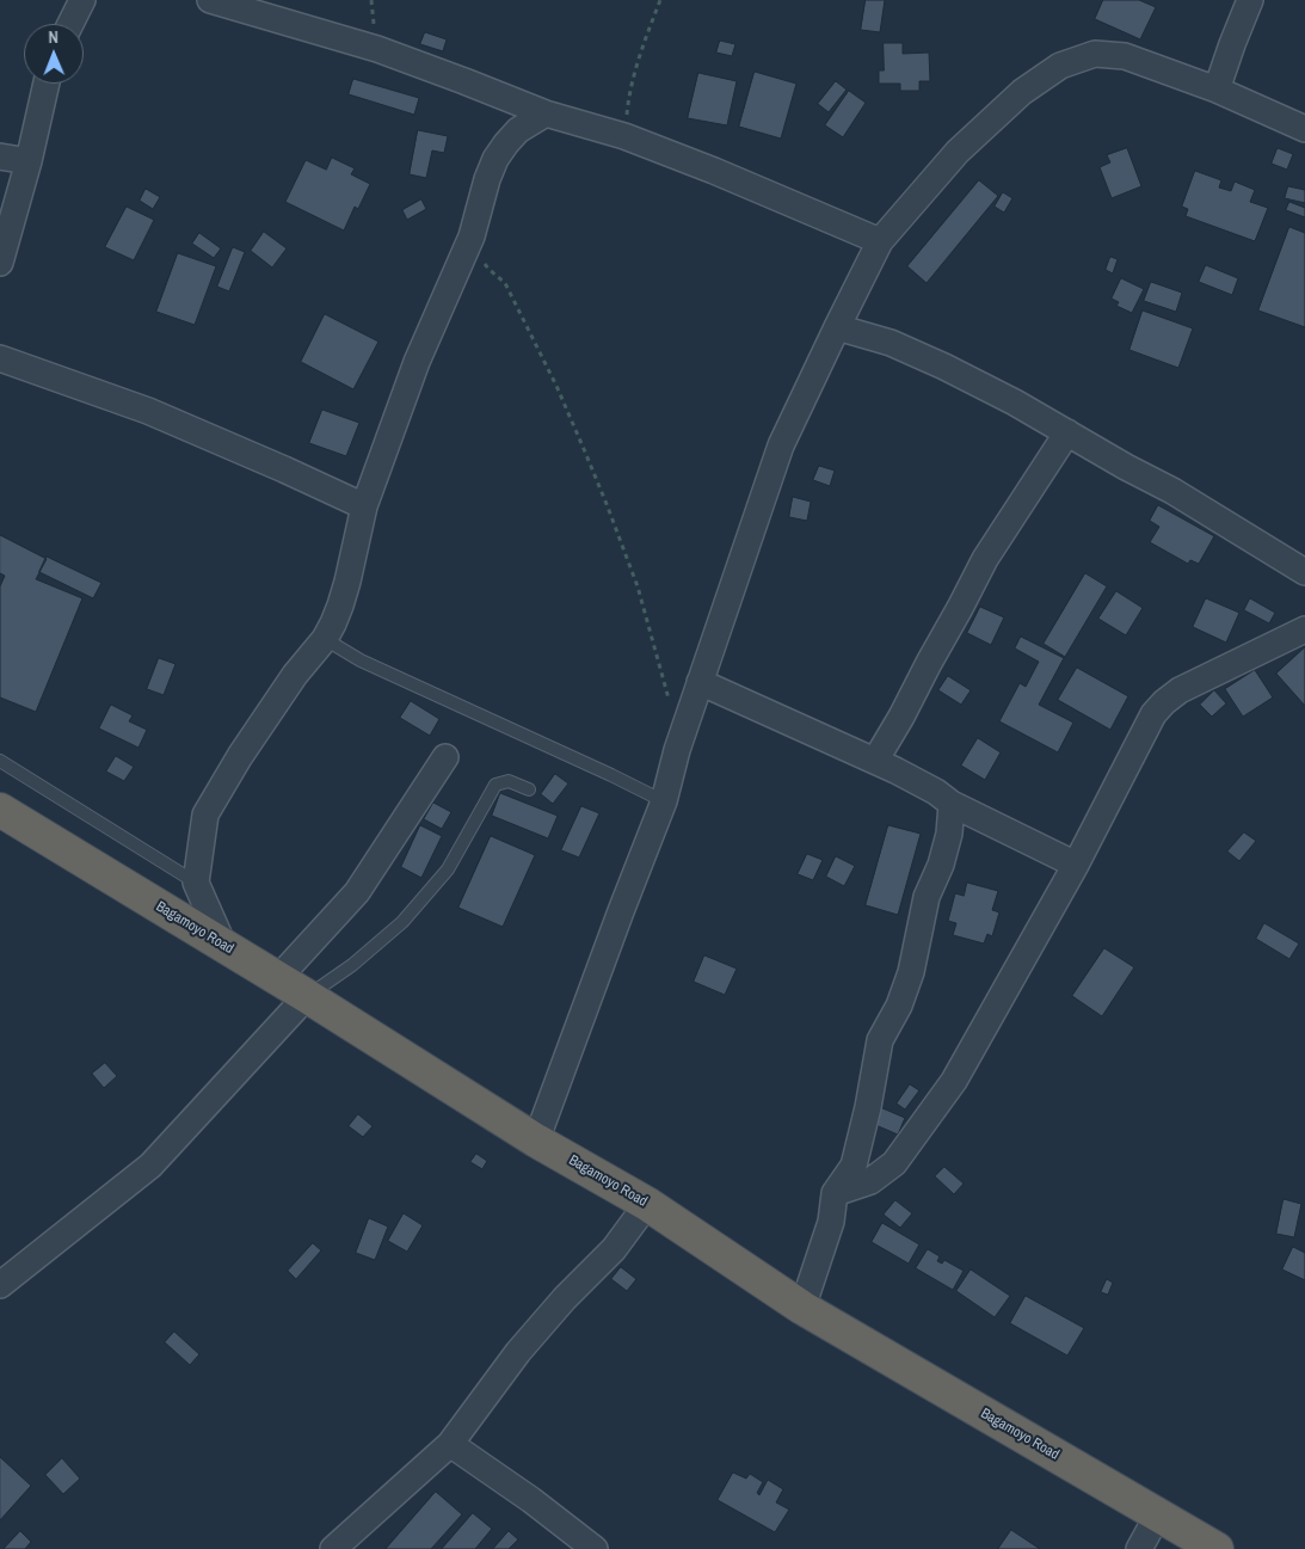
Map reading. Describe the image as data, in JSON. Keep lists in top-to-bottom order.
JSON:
{
  "streets": {
    "highway": ["Bagamoyo Road"]
  },
  "north": "top"
}
